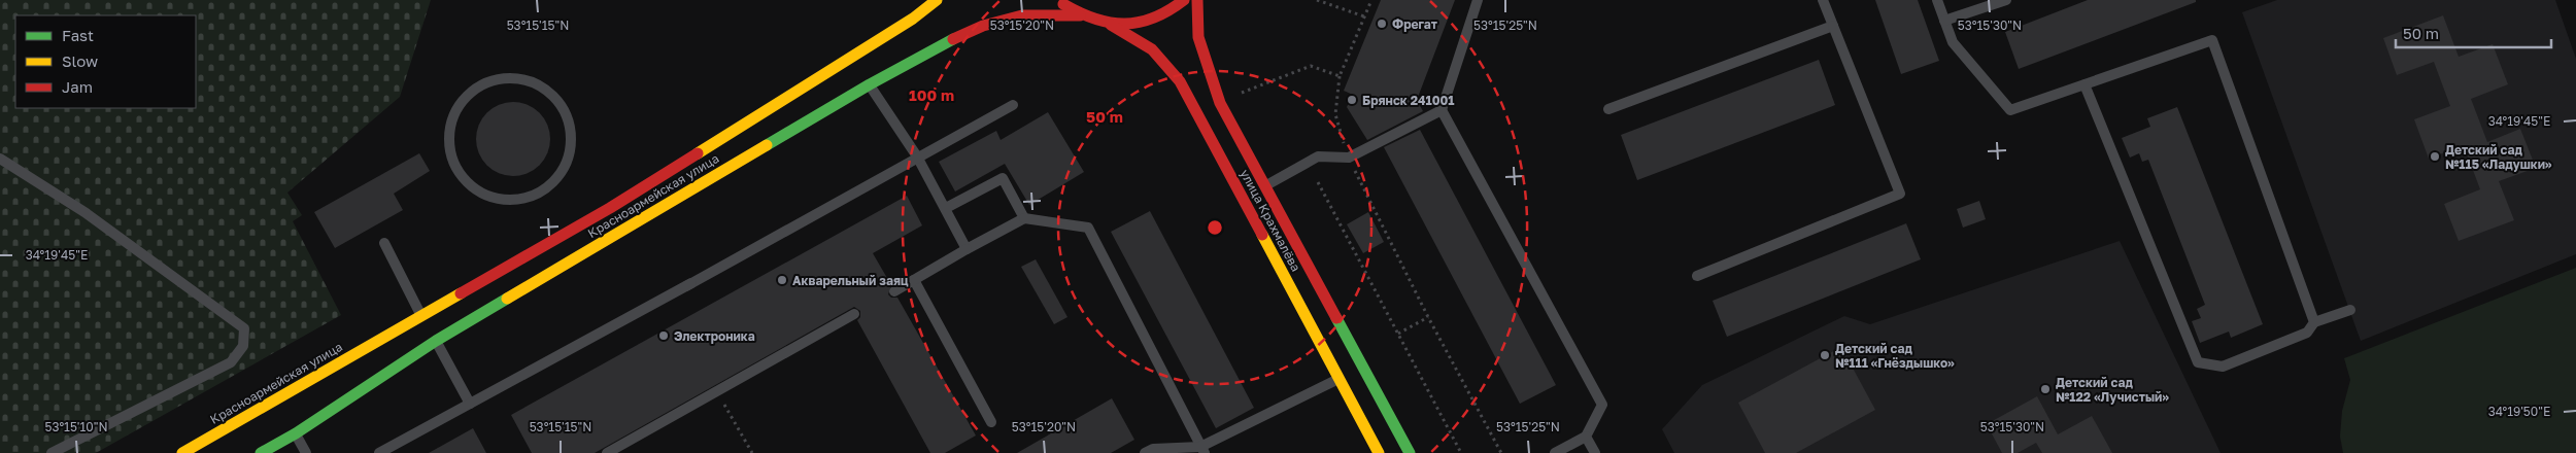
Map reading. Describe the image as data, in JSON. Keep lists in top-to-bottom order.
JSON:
{
  "streets": {
    "main road": ["Красноармейская улица", "улица Крахмалёва"]
  },
  "places": [
    "Фрегат",
    "Брянск 241001",
    "Детский сад №115 «Ладушки»",
    "Акварельный заяц",
    "Электроника",
    "Детский сад №111 «Гнёздышко»",
    "Детский сад №122 «Лучистый»"
  ],
  "legend": ["Fast", "Slow", "Jam"],
  "scale_bar": "50 m",
  "coordinates": [
    "53°15'15\"N",
    "53°15'20\"N",
    "53°15'25\"N",
    "53°15'30\"N",
    "34°19'45\"E",
    "34°19'50\"E",
    "53°15'10\"N"
  ],
  "rings": ["100 m", "50 m"]
}
